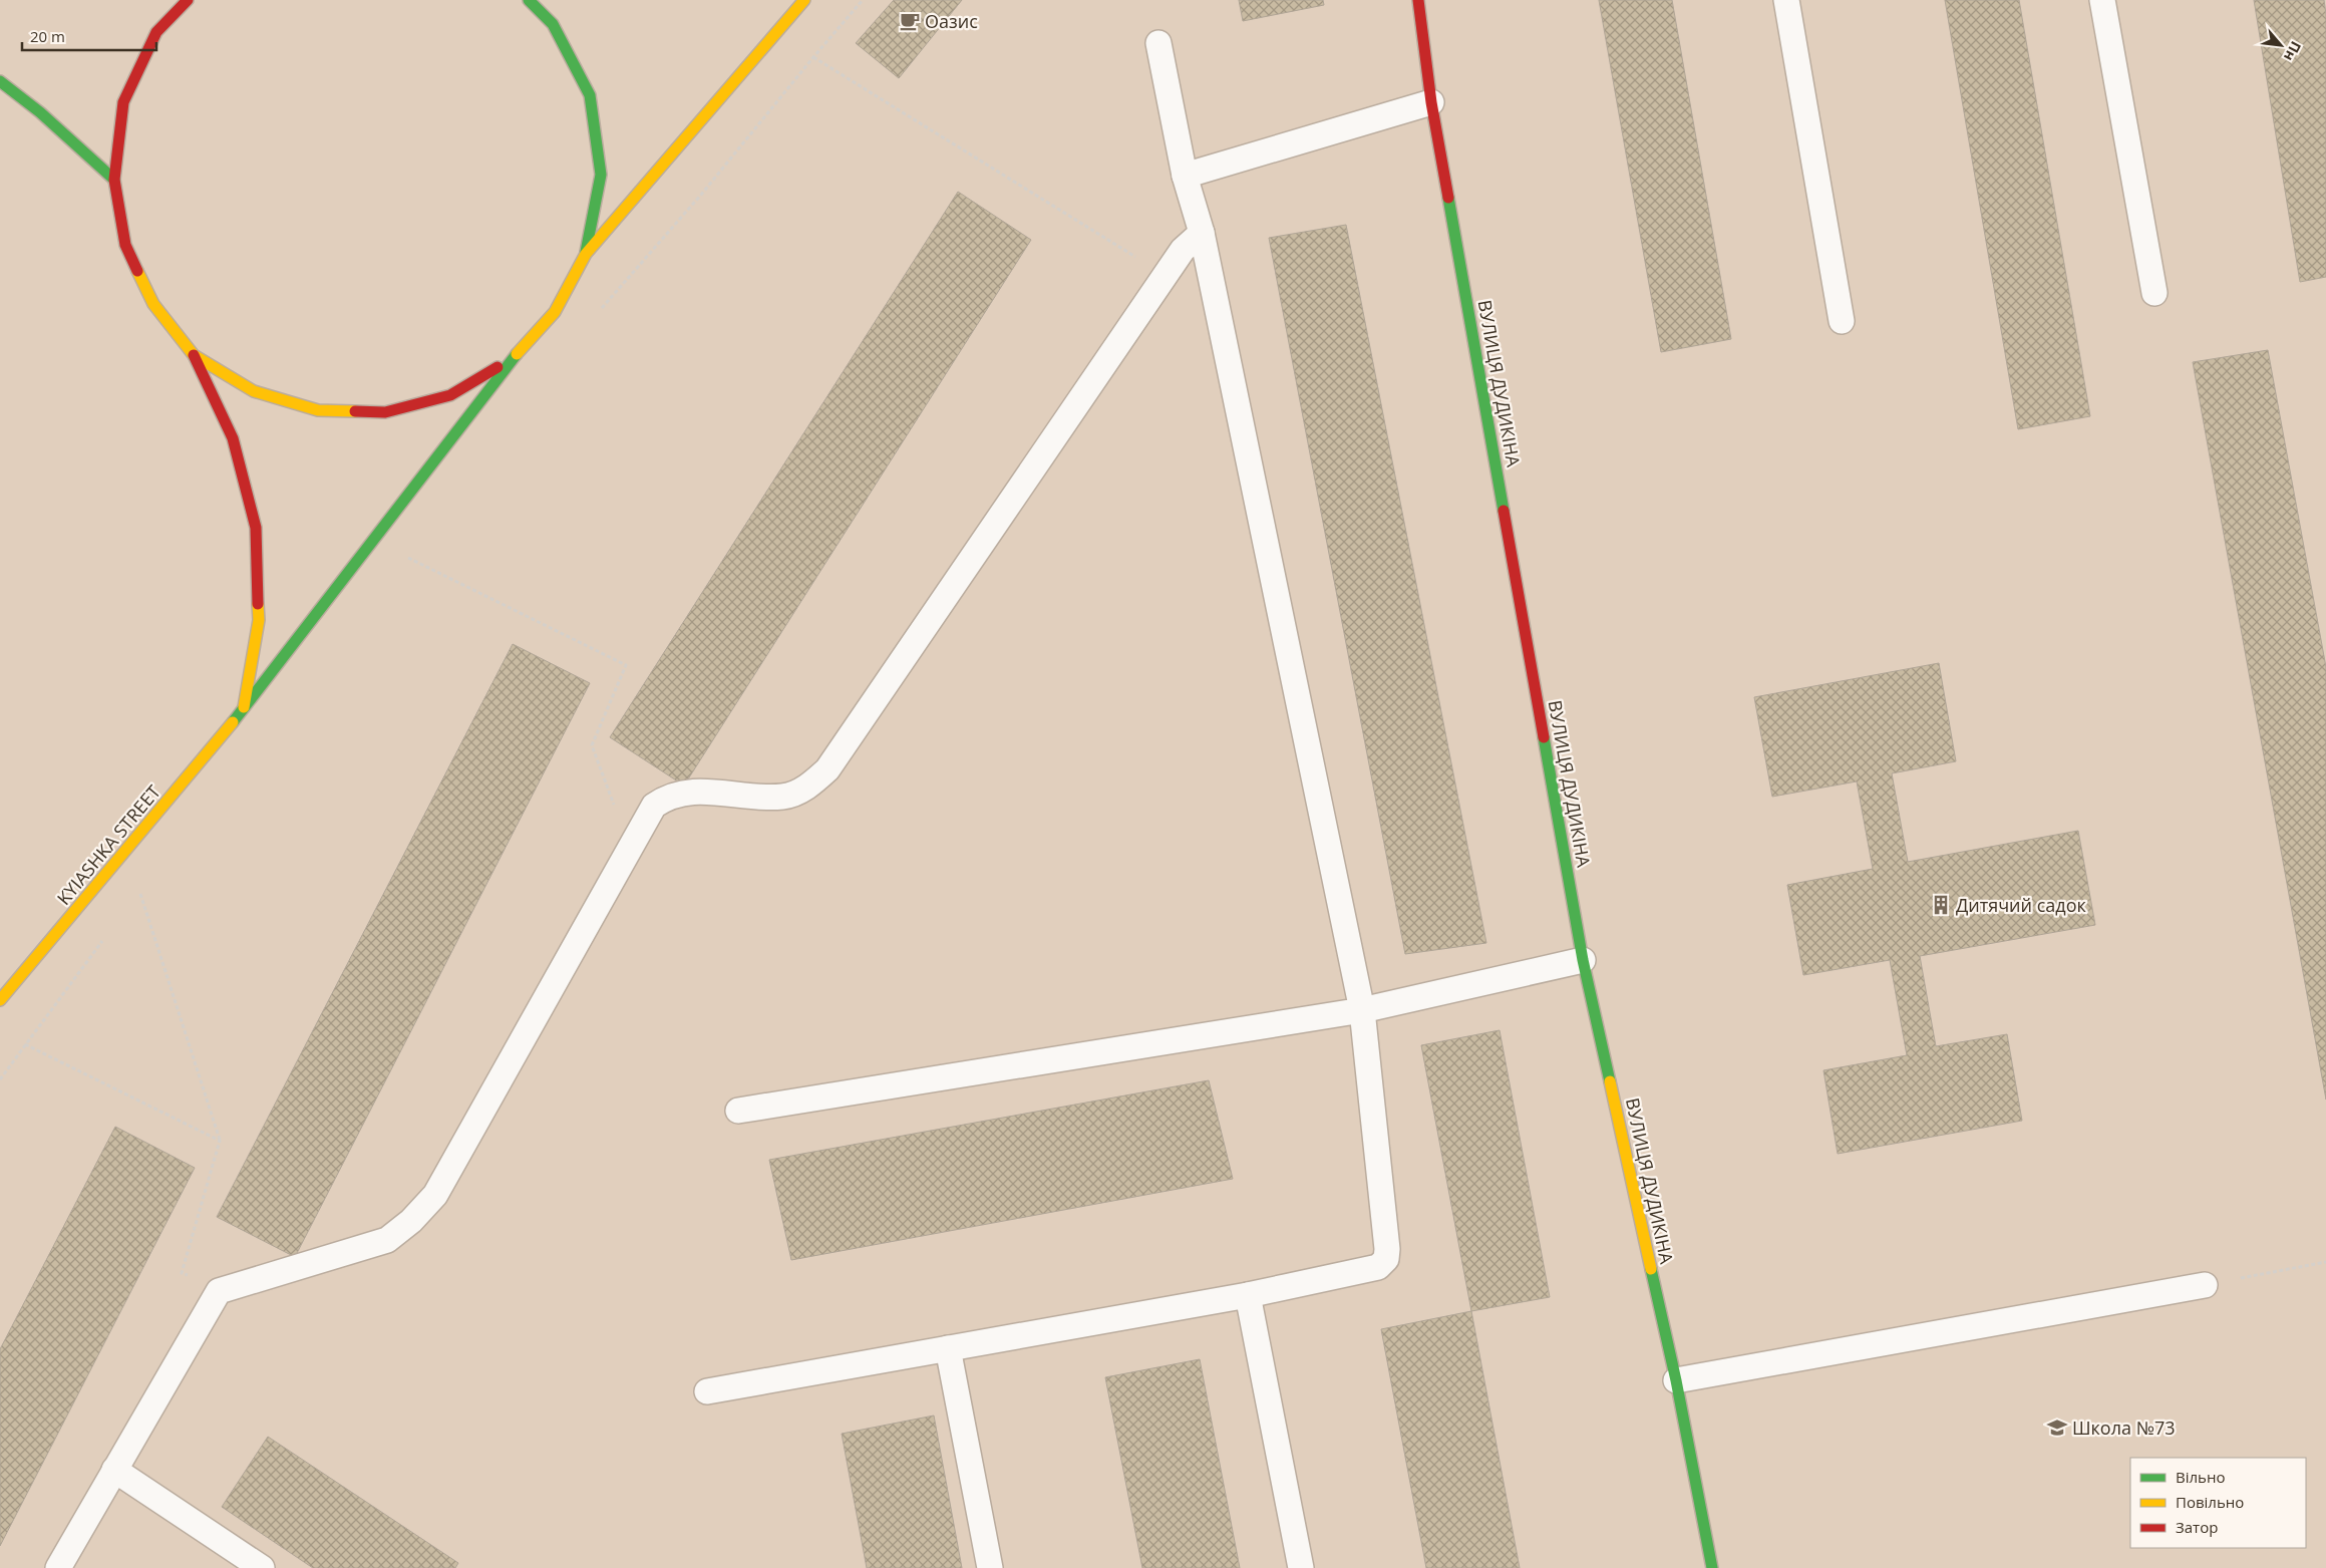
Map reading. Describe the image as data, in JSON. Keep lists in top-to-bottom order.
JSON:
{
  "streets": {
    "street": ["ВУЛИЦЯ ДУДИКІНА", "KYIASHKA STREET"]
  },
  "places": {
    "cafe": ["Оазис"],
    "building": ["Дитячий садок"],
    "school or university": ["Школа №73"]
  },
  "legend": ["Вільно", "Повільно", "Затор"],
  "scale_bar": "20 m",
  "north": "bottom right"
}
